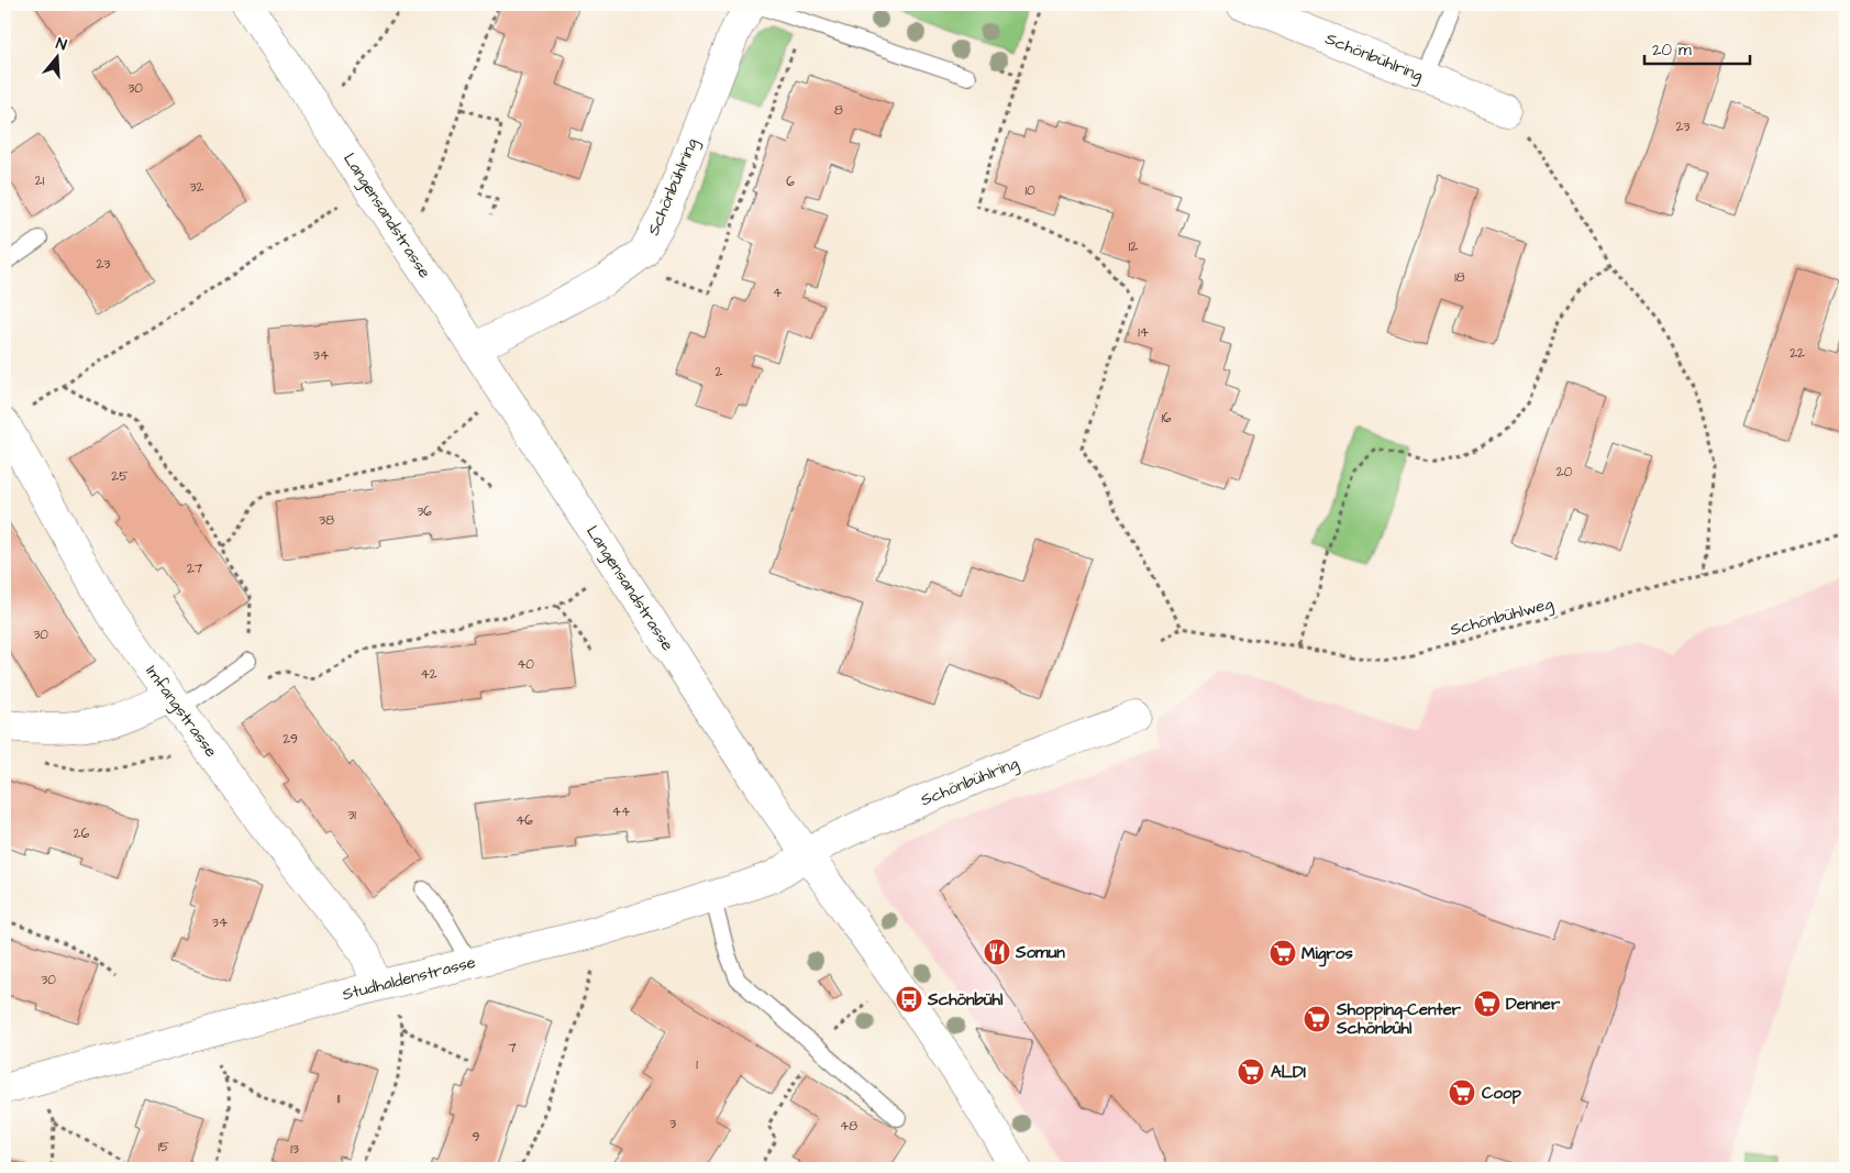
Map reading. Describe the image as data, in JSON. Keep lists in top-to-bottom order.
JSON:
{
  "streets": {
    "street": [
      "Schönbühlring",
      "Langensandstrasse",
      "Imfangstrasse",
      "Studhaldenstrasse"
    ],
    "path": ["Schönbühlweg"]
  },
  "crossings": [
    ["Schönbühlring", "Langensandstrasse"],
    ["Schönbühlring", "Studhaldenstrasse"],
    ["Langensandstrasse", "Studhaldenstrasse"],
    ["Imfangstrasse", "Studhaldenstrasse"]
  ],
  "places": {
    "restaurant": ["Somun"],
    "supermarket": [
      "Migros",
      "Denner",
      "Shopping-Center Schönbühl",
      "ALDI",
      "Coop"
    ],
    "bus stop": ["Schönbühl"]
  },
  "house_numbers": [
    "30",
    "8",
    "23",
    "21",
    "6",
    "32",
    "10",
    "12",
    "23",
    "18",
    "4",
    "14",
    "22",
    "34",
    "2",
    "16",
    "20",
    "25",
    "36",
    "38",
    "27",
    "30",
    "40",
    "42",
    "29",
    "44",
    "31",
    "46",
    "26",
    "34",
    "30",
    "7",
    "1",
    "11",
    "3",
    "48",
    "9",
    "15",
    "13"
  ],
  "scale_bar": "20 m",
  "north": "top"
}
